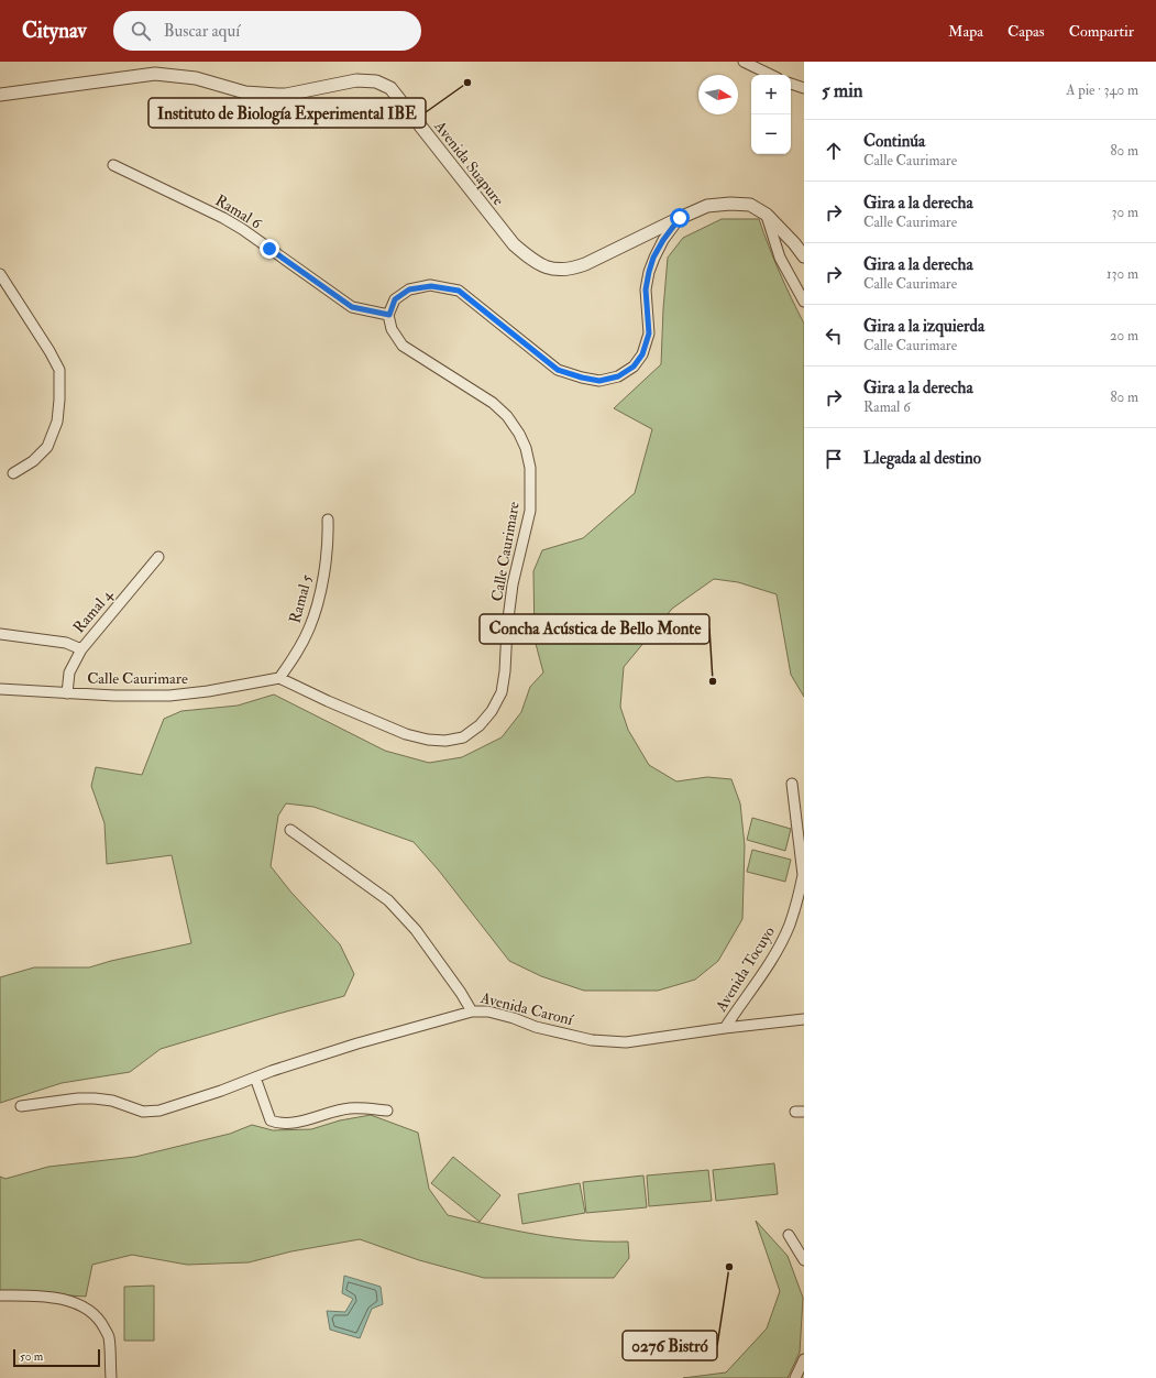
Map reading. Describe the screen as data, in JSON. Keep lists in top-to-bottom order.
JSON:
{
  "streets": {
    "street": [
      "Avenida Suapure",
      "Ramal 6",
      "Calle Caurimare",
      "Ramal 5",
      "Ramal 4",
      "Avenida Tocuyo",
      "Avenida Caroní"
    ]
  },
  "crossings": [
    ["Ramal 6", "Calle Caurimare"],
    ["Calle Caurimare", "Ramal 5"],
    ["Calle Caurimare", "Ramal 4"],
    ["Avenida Tocuyo", "Avenida Caroní"]
  ],
  "places": ["Instituto de Biología Experimental IBE", "Concha Acústica de Bello Monte", "0276 Bistró"],
  "scale_bar": "50 m",
  "north": "right",
  "page": {
    "header": "Citynav",
    "search": "Buscar aquí",
    "nav": ["Mapa", "Capas", "Compartir"],
    "heading": ["5 min", "A pie · 340 m"],
    "map_buttons": ["+", "−"],
    "list": [
      ["Continúa", "Calle Caurimare", "80 m"],
      ["Gira a la derecha", "Calle Caurimare", "30 m"],
      ["Gira a la derecha", "Calle Caurimare", "130 m"],
      ["Gira a la izquierda", "Calle Caurimare", "20 m"],
      ["Gira a la derecha", "Ramal 6", "80 m"],
      "Llegada al destino"
    ],
    "scale": "50 m"
  }
}
